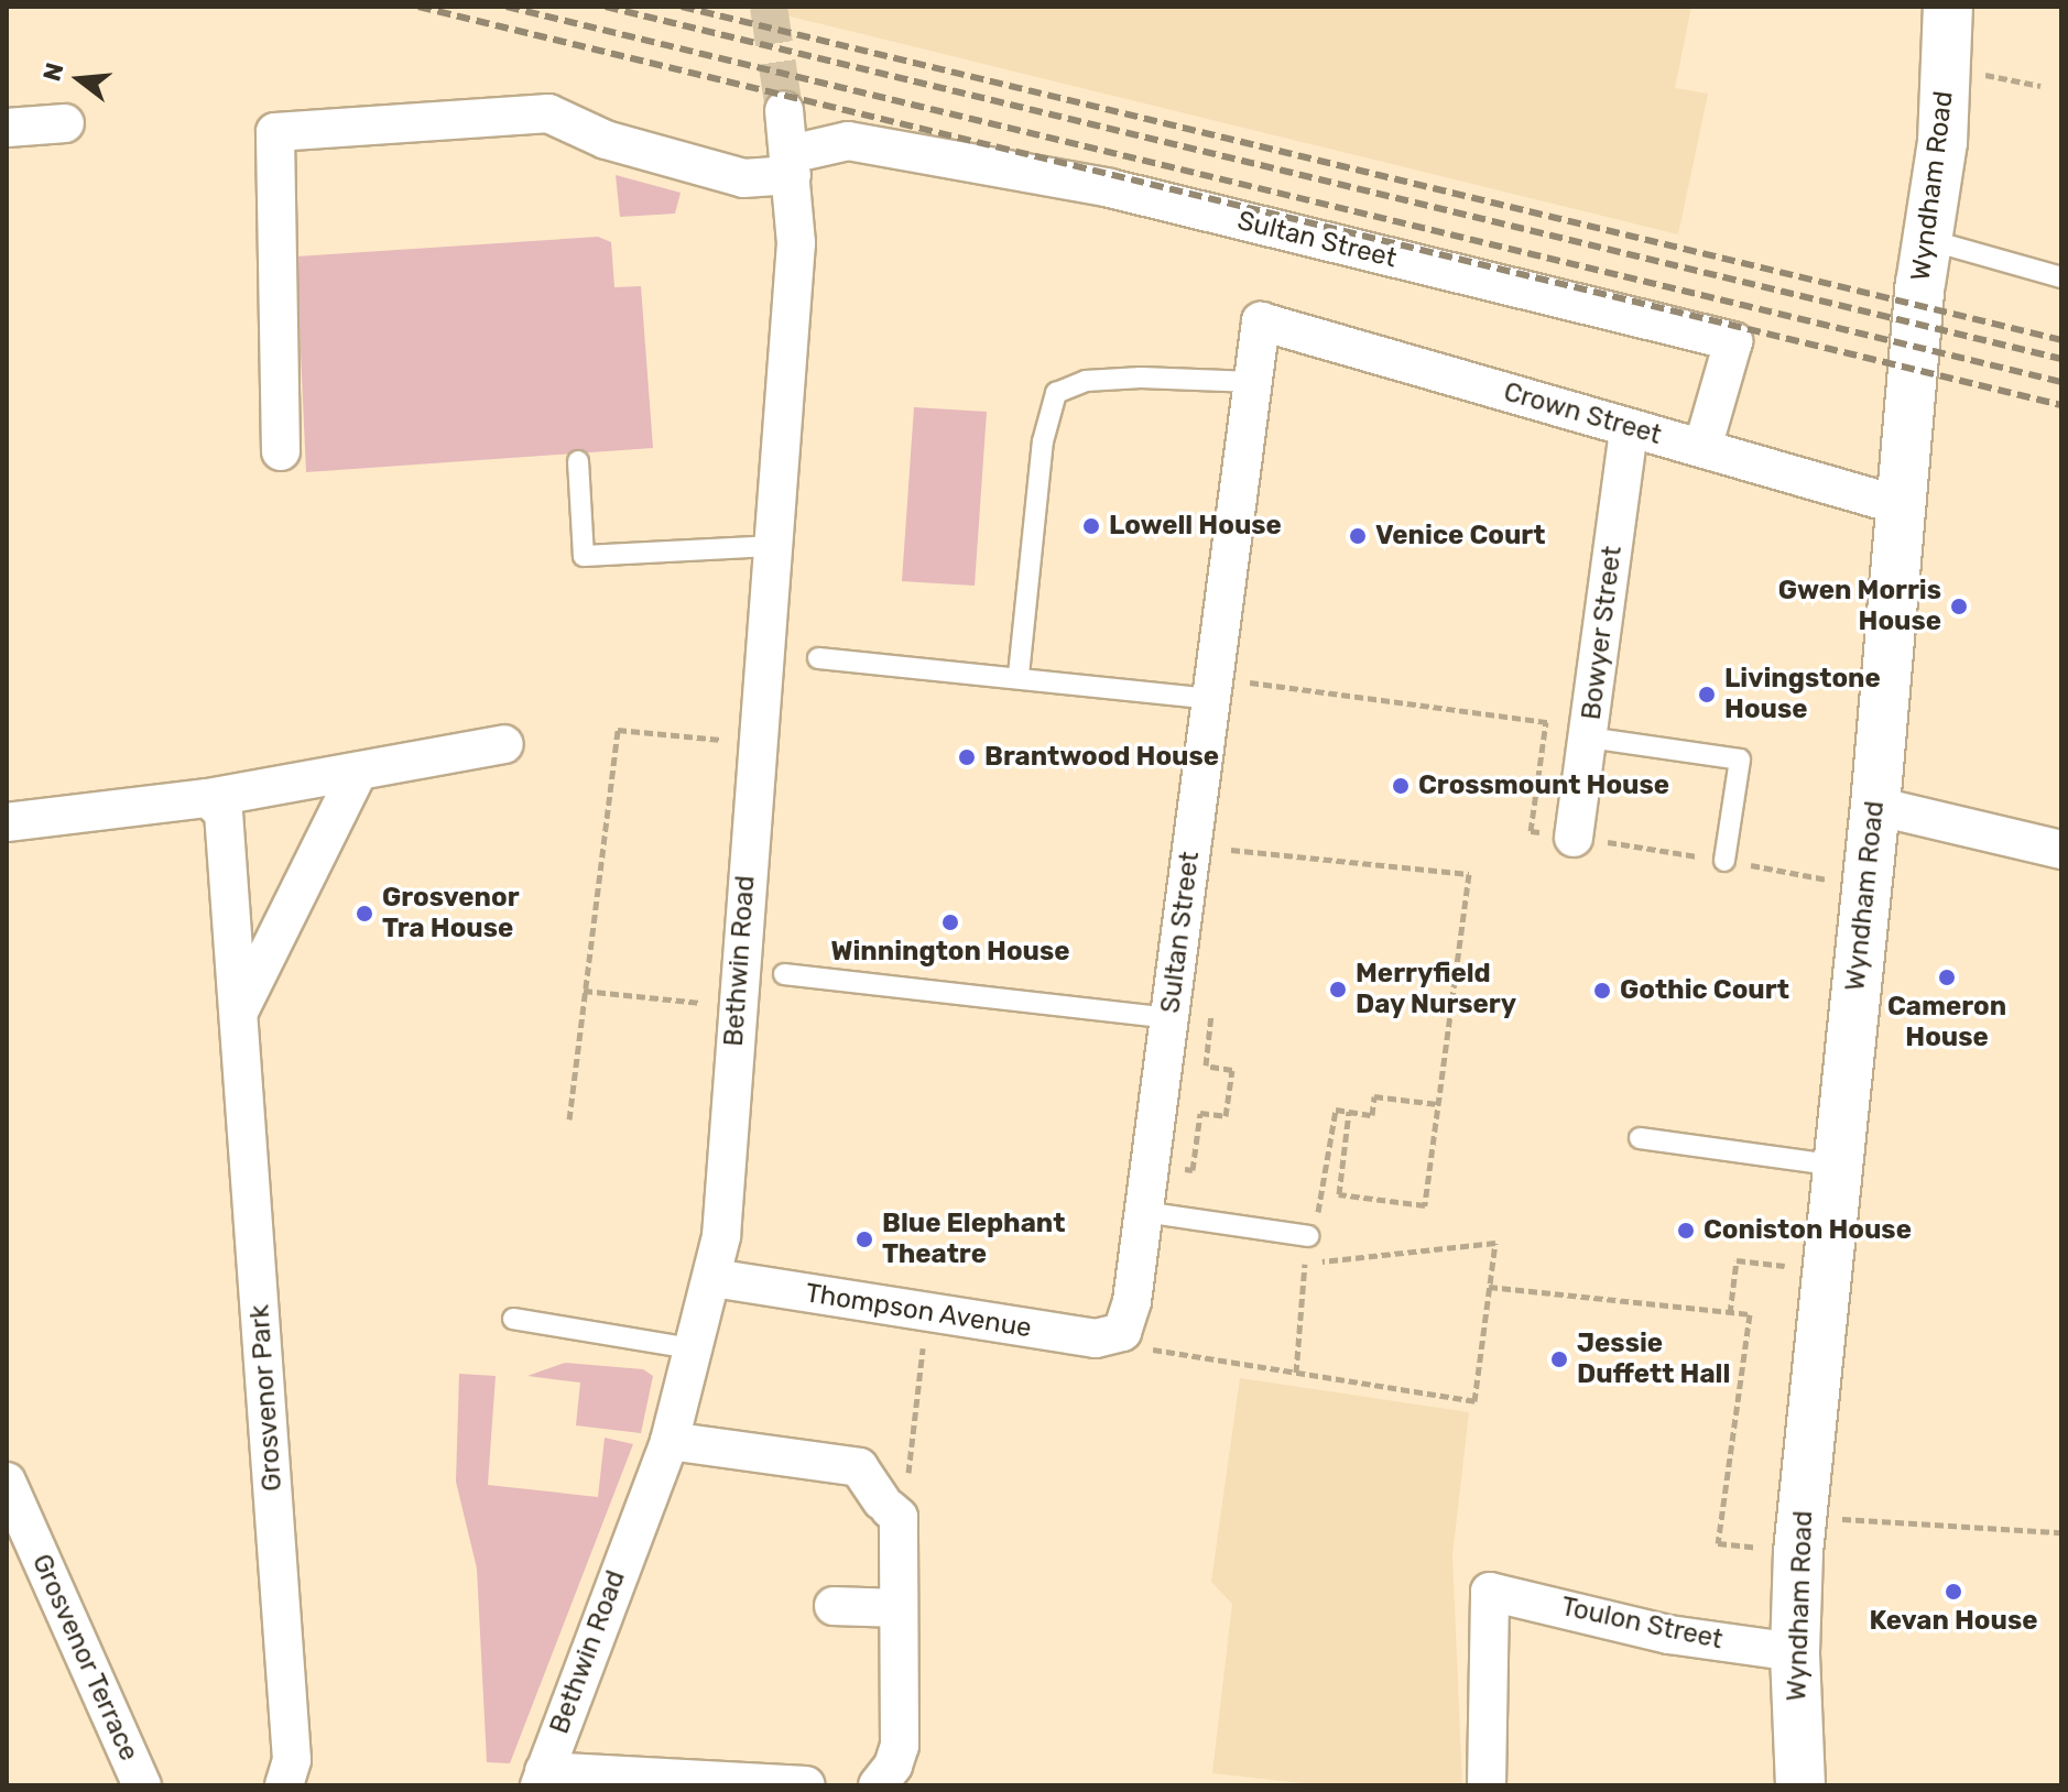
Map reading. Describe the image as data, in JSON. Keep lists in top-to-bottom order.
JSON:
{
  "streets": {
    "street": [
      "Wyndham Road",
      "Sultan Street",
      "Crown Street",
      "Bowyer Street",
      "Bethwin Road",
      "Thompson Avenue",
      "Grosvenor Park",
      "Toulon Street",
      "Grosvenor Terrace"
    ]
  },
  "crossings": [
    ["Wyndham Road", "Crown Street"],
    ["Wyndham Road", "Toulon Street"],
    ["Sultan Street", "Crown Street"],
    ["Sultan Street", "Bethwin Road"],
    ["Sultan Street", "Thompson Avenue"],
    ["Crown Street", "Bowyer Street"],
    ["Bethwin Road", "Thompson Avenue"]
  ],
  "places": [
    "Lowell House",
    "Venice Court",
    "Gwen Morris House",
    "Livingstone House",
    "Brantwood House",
    "Crossmount House",
    "Grosvenor Tra House",
    "Winnington House",
    "Cameron House",
    "Merryfield Day Nursery",
    "Gothic Court",
    "Coniston House",
    "Blue Elephant Theatre",
    "Jessie Duffett Hall",
    "Kevan House"
  ],
  "north": "left"
}
